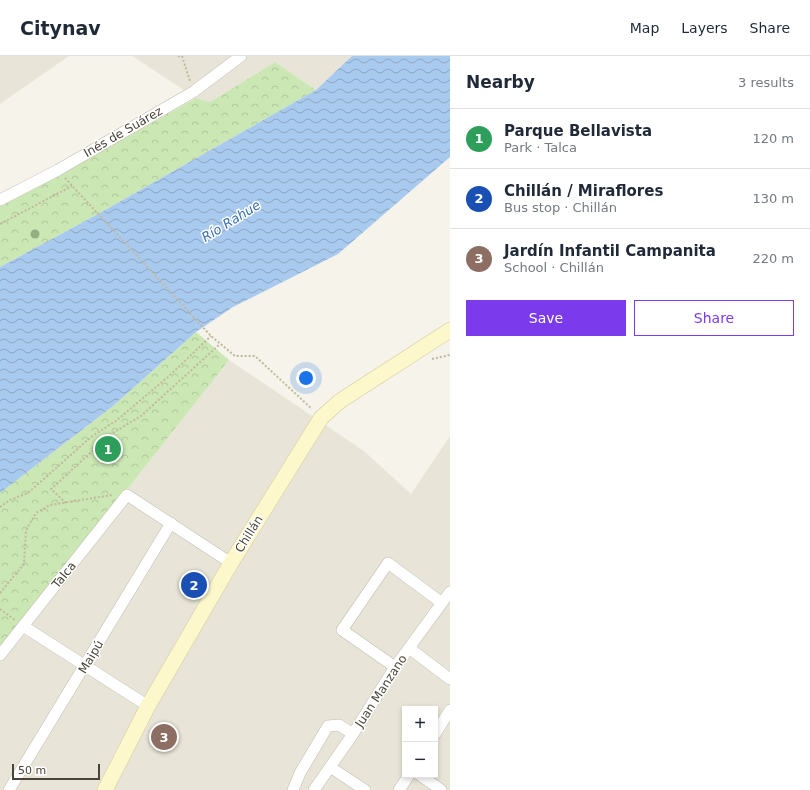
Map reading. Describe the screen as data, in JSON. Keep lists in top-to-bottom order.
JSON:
{
  "streets": {
    "street": [
      "Inés de Suárez",
      "Chillán",
      "Talca",
      "Maipú",
      "Juan Manzano"
    ]
  },
  "water": ["Río Rahue"],
  "scale_bar": "50 m",
  "page": {
    "header": "Citynav",
    "nav": ["Map", "Layers", "Share"],
    "heading": ["Nearby", "3 results"],
    "list": [
      {
        "mark": "1",
        "name": "Parque Bellavista",
        "note": "Park · Talca",
        "value": "120 m"
      },
      {
        "mark": "2",
        "name": "Chillán / Miraflores",
        "note": "Bus stop · Chillán",
        "value": "130 m"
      },
      {
        "mark": "3",
        "name": "Jardín Infantil Campanita",
        "note": "School · Chillán",
        "value": "220 m"
      }
    ],
    "buttons": ["Save", "Share"],
    "pins": ["1", "2", "3"],
    "map_buttons": ["+", "−"],
    "scale": "50 m"
  }
}
